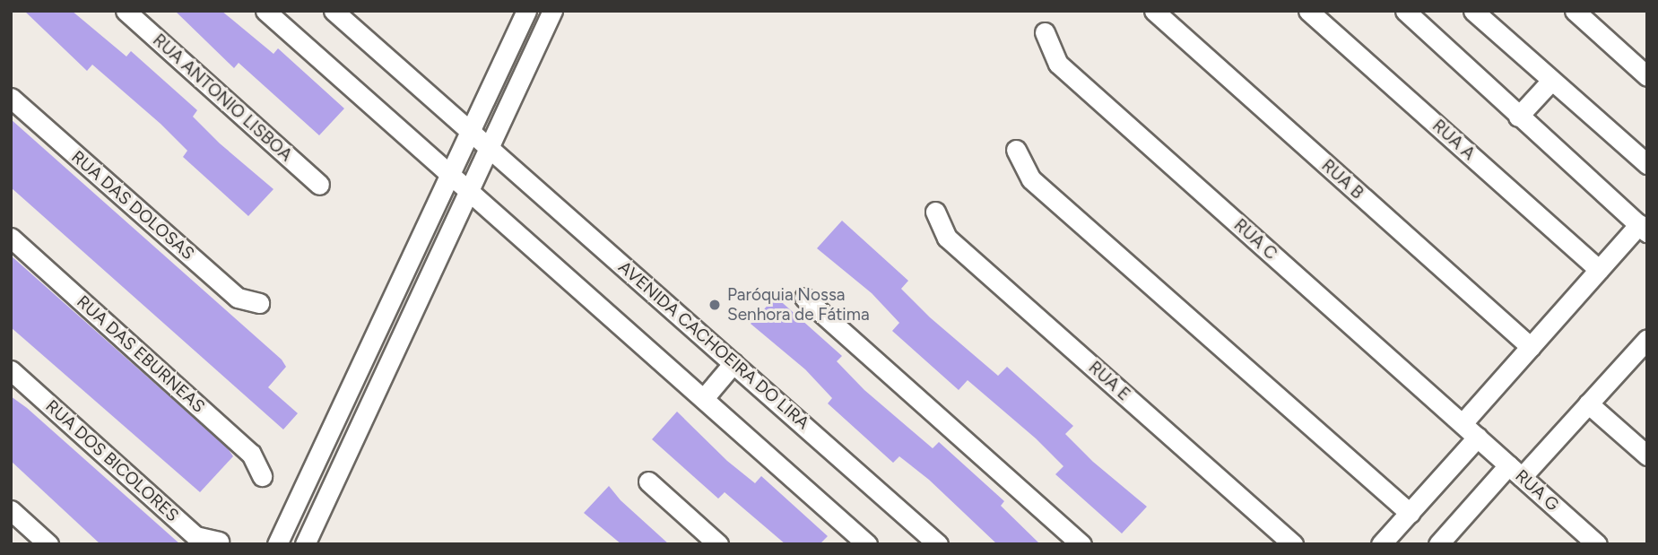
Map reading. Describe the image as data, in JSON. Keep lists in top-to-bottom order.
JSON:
{
  "streets": {
    "street": [
      "RUA ANTONIO LISBOA",
      "RUA A",
      "RUA B",
      "RUA DAS DOLOSAS",
      "RUA C",
      "AVENIDA CACHOEIRA DO LIRA",
      "RUA DAS EBURNEAS",
      "RUA E",
      "RUA DOS BICOLORES",
      "RUA G"
    ]
  },
  "crossings": [
    ["RUA C", "RUA G"]
  ],
  "places": ["Paróquia Nossa Senhora de Fátima"]
}
